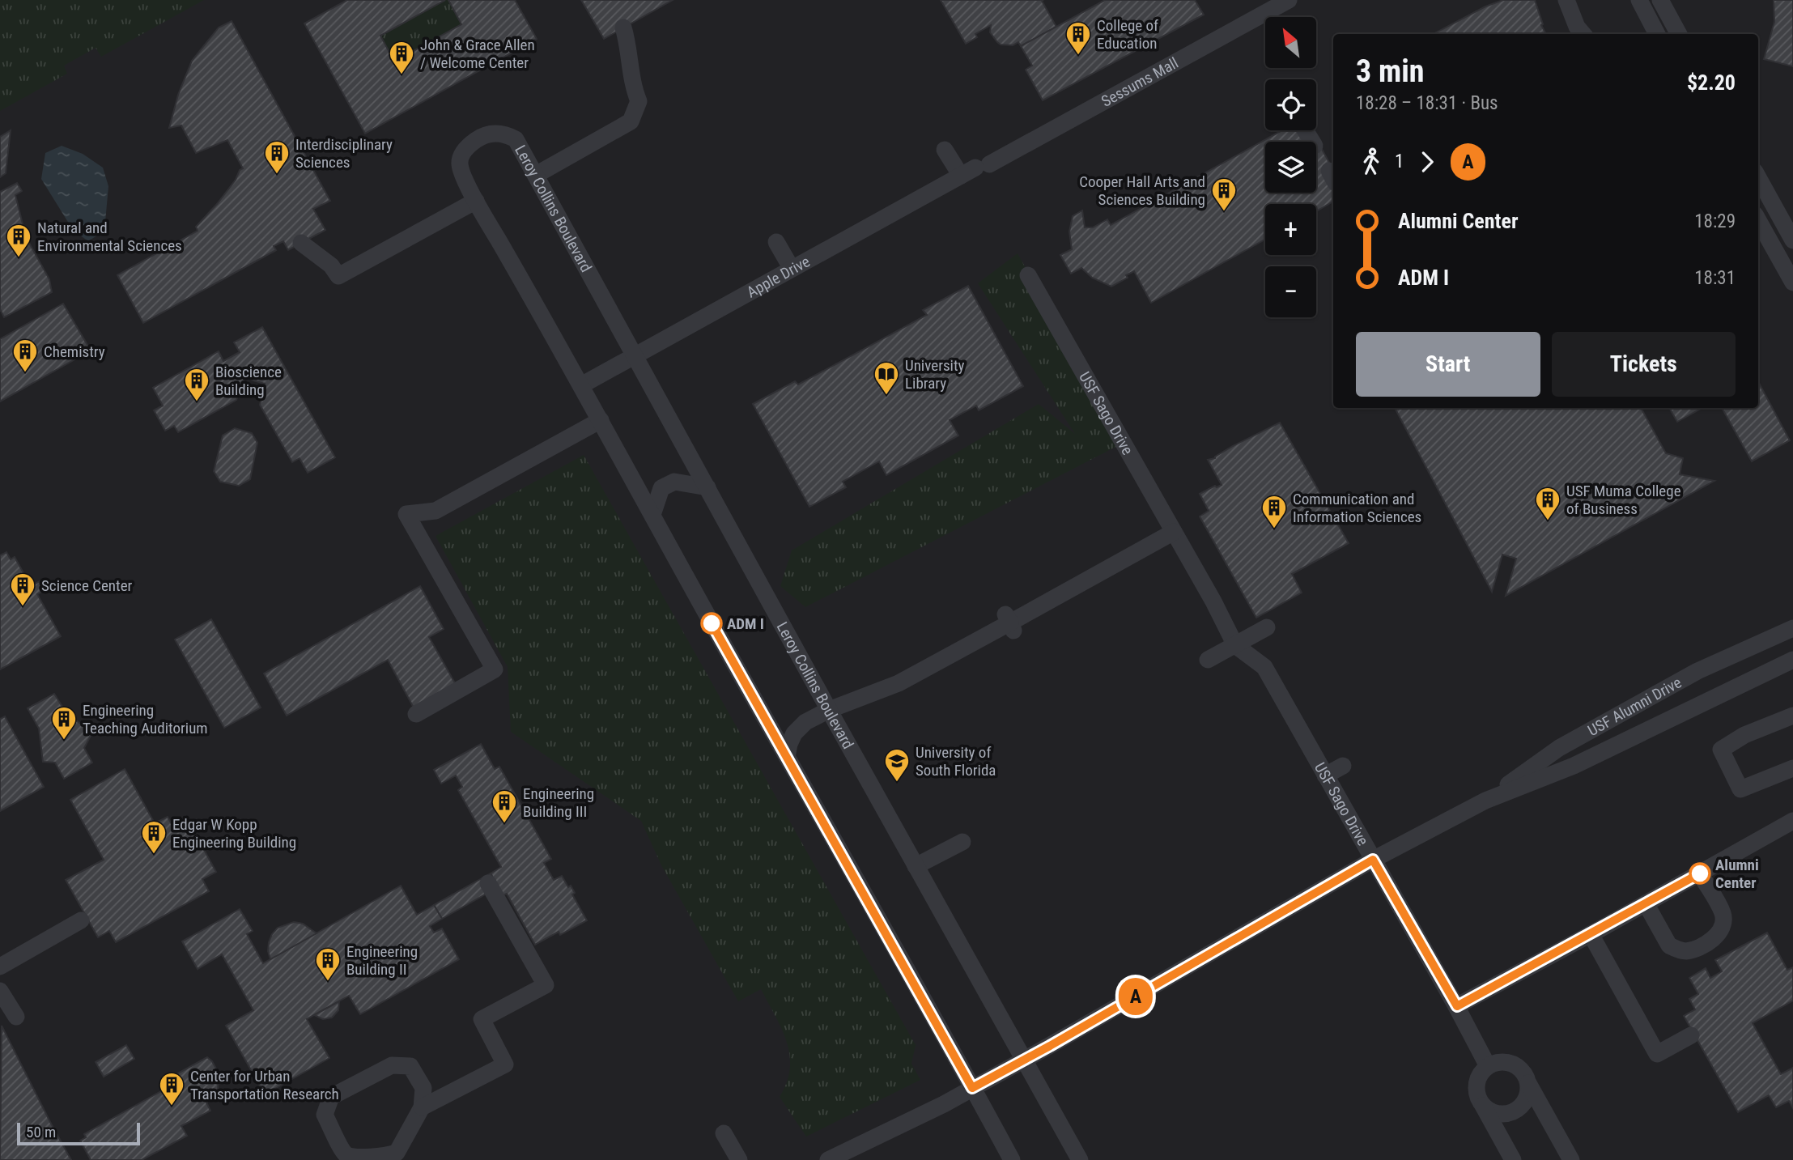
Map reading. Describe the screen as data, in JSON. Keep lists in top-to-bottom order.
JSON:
{
  "streets": {
    "street": [
      "Sessums Mall",
      "Leroy Collins Boulevard",
      "Apple Drive",
      "USF Sago Drive",
      "USF Alumni Drive"
    ]
  },
  "crossings": [
    ["Sessums Mall", "Apple Drive"],
    ["Leroy Collins Boulevard", "Apple Drive"],
    ["Leroy Collins Boulevard", "USF Alumni Drive"],
    ["USF Sago Drive", "USF Alumni Drive"]
  ],
  "places": {
    "building": [
      "College of Education",
      "John & Grace Allen / Welcome Center",
      "Interdisciplinary Sciences",
      "Cooper Hall Arts and Sciences Building",
      "Natural and Environmental Sciences",
      "Chemistry",
      "Bioscience Building",
      "USF Muma College of Business",
      "Communication and Information Sciences",
      "Science Center",
      "Engineering Teaching Auditorium",
      "Engineering Building III",
      "Edgar W Kopp Engineering Building",
      "Engineering Building II",
      "Center for Urban Transportation Research"
    ],
    "library": ["University Library"],
    "other": ["ADM I", "Alumni Center"],
    "school or university": ["University of South Florida"]
  },
  "lines": ["bus line A"],
  "scale_bar": "50 m",
  "north": "top left",
  "page": {
    "on_map": "A",
    "map_buttons": ["+", "−"],
    "heading": ["3 min", "18:28 – 18:31 · Bus", "$2.20"],
    "legs": ["1", "A"],
    "list": [
      {
        "name": "Alumni Center",
        "value": "18:29"
      },
      {
        "name": "ADM I",
        "value": "18:31"
      }
    ],
    "buttons": ["Start", "Tickets"],
    "scale": "50 m"
  }
}
